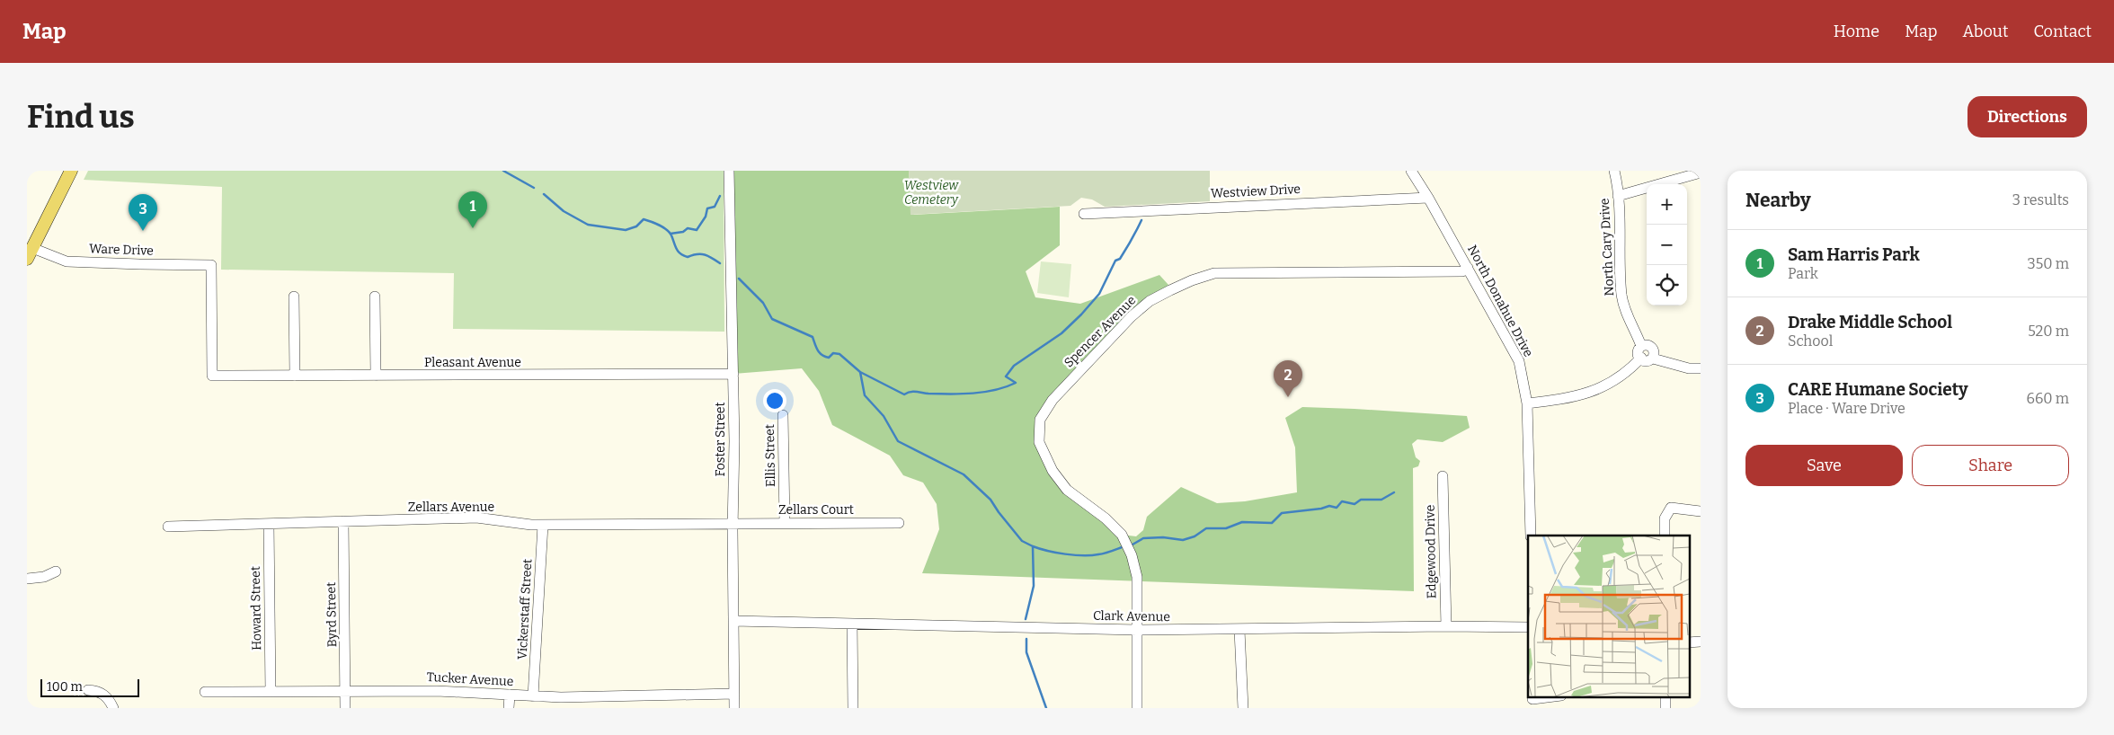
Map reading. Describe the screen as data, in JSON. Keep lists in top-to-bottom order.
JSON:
{
  "streets": {
    "street": [
      "Westview Drive",
      "North Cary Drive",
      "Ware Drive",
      "North Donahue Drive",
      "Spencer Avenue",
      "Pleasant Avenue",
      "Foster Street",
      "Ellis Street",
      "Zellars Avenue",
      "Zellars Court",
      "Edgewood Drive",
      "Howard Street",
      "Vickerstaff Street",
      "Byrd Street",
      "Clark Avenue",
      "Tucker Avenue"
    ]
  },
  "crossings": [
    ["Westview Drive", "North Donahue Drive"],
    ["Ware Drive", "Pleasant Avenue"],
    ["North Donahue Drive", "Spencer Avenue"],
    ["Spencer Avenue", "Clark Avenue"],
    ["Pleasant Avenue", "Foster Street"],
    ["Foster Street", "Zellars Avenue"],
    ["Foster Street", "Zellars Court"],
    ["Foster Street", "Clark Avenue"],
    ["Foster Street", "Tucker Avenue"],
    ["Ellis Street", "Zellars Court"],
    ["Zellars Avenue", "Zellars Court"],
    ["Zellars Avenue", "Howard Street"],
    ["Zellars Avenue", "Vickerstaff Street"],
    ["Zellars Avenue", "Byrd Street"],
    ["Edgewood Drive", "Clark Avenue"],
    ["Howard Street", "Tucker Avenue"],
    ["Vickerstaff Street", "Tucker Avenue"],
    ["Byrd Street", "Tucker Avenue"]
  ],
  "parks": ["Westview Cemetery"],
  "scale_bar": "100 m",
  "page": {
    "header": "Map",
    "nav": [
      "Home",
      "Map",
      "About",
      "Contact"
    ],
    "buttons": [
      "Directions",
      ["Save", "Share"]
    ],
    "title": "Find us",
    "heading": ["Nearby", "3 results"],
    "map_buttons": ["+", "−"],
    "pins": ["1", "3", "2"],
    "list": [
      {
        "mark": "1",
        "name": "Sam Harris Park",
        "note": "Park",
        "value": "350 m"
      },
      {
        "mark": "2",
        "name": "Drake Middle School",
        "note": "School",
        "value": "520 m"
      },
      {
        "mark": "3",
        "name": "CARE Humane Society",
        "note": "Place · Ware Drive",
        "value": "660 m"
      }
    ],
    "scale": "100 m"
  }
}
